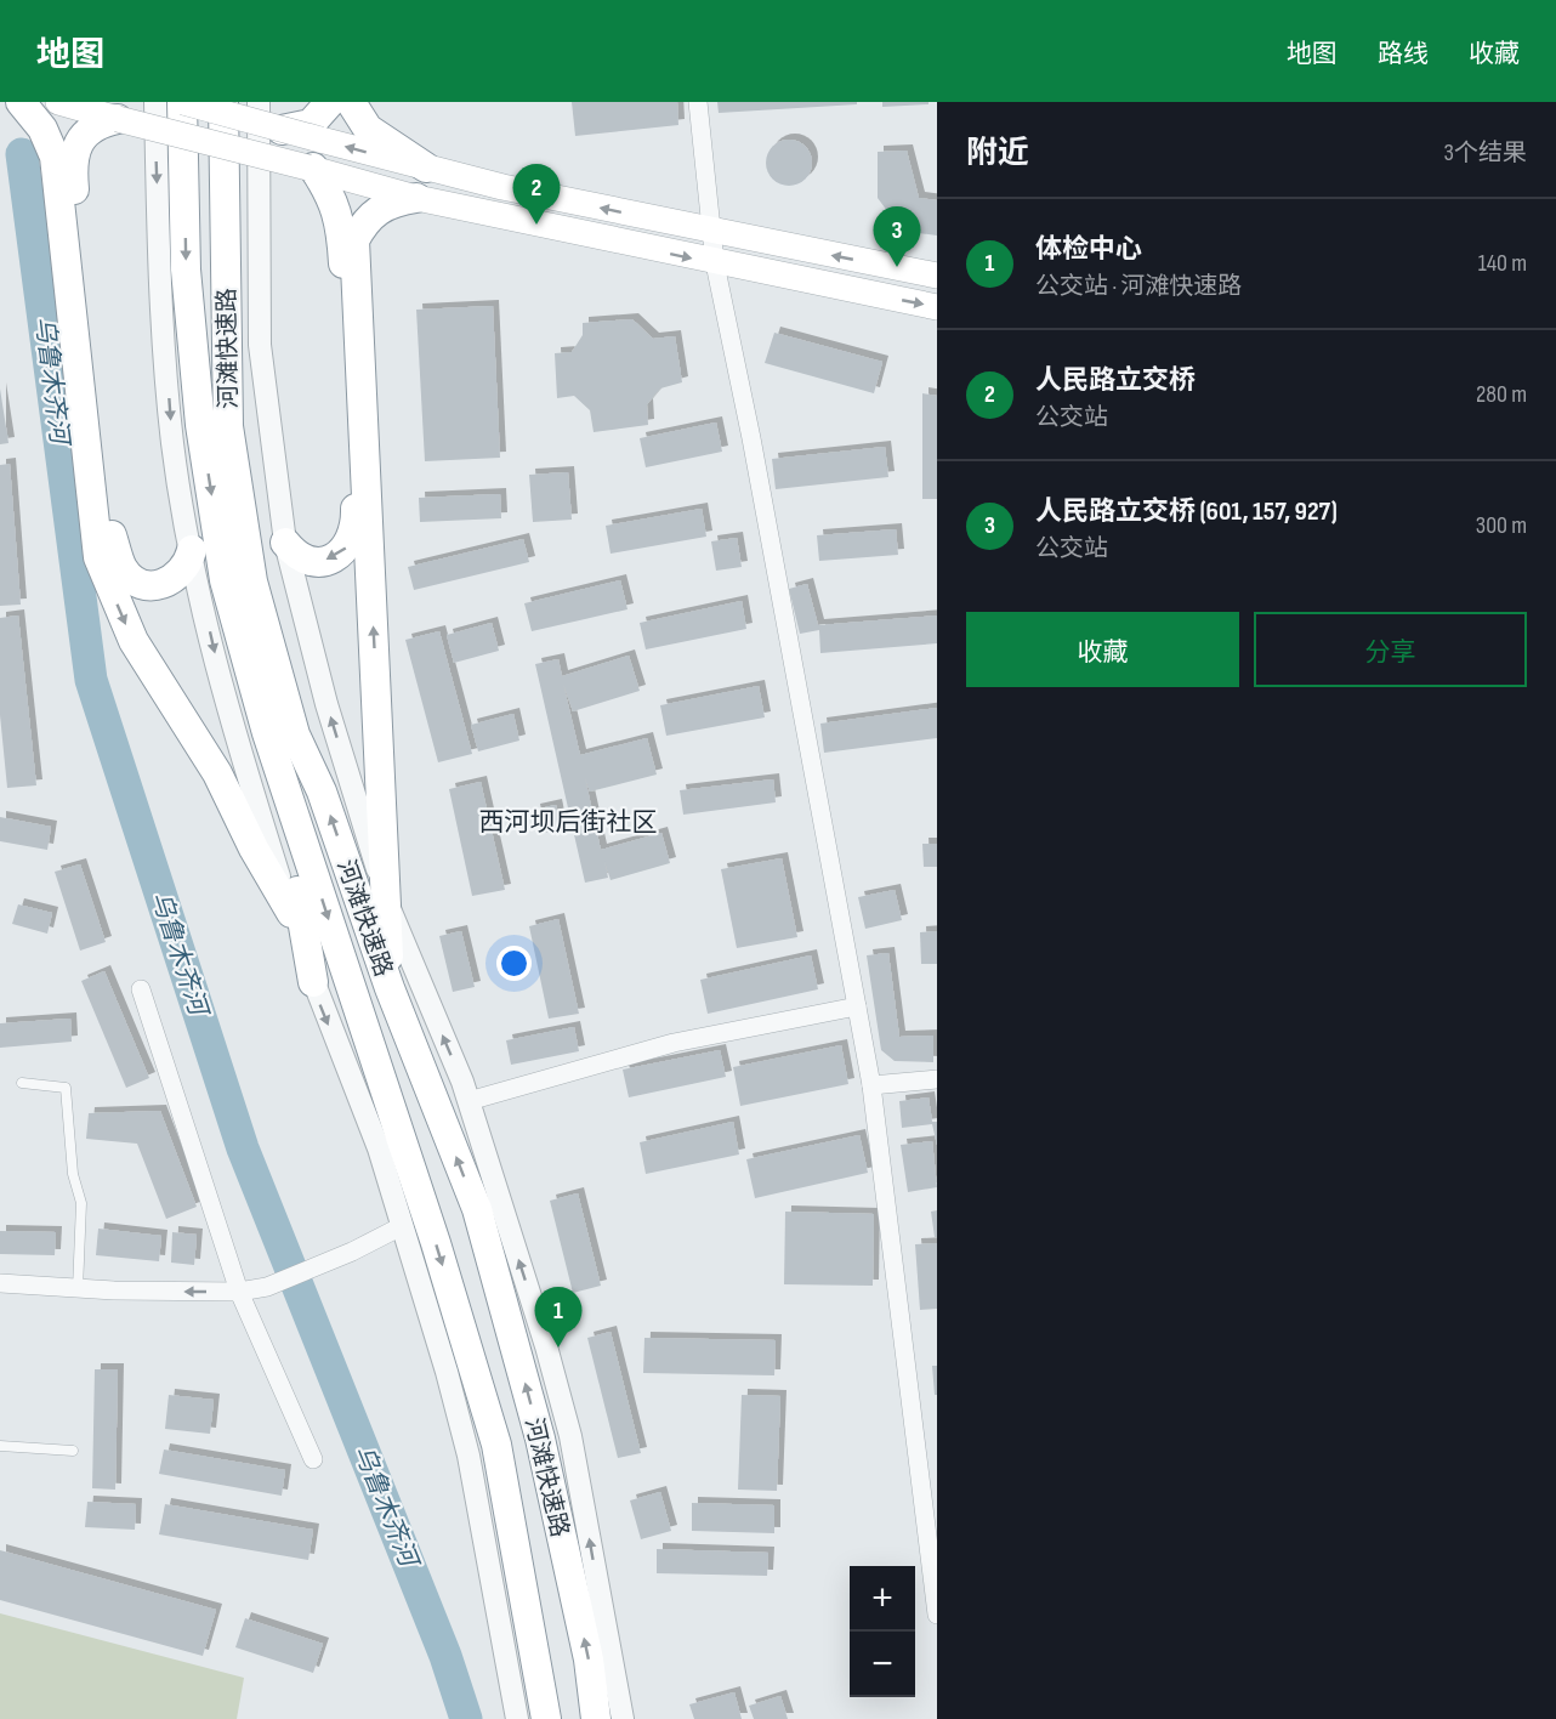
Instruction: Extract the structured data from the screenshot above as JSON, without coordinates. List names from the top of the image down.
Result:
{
  "streets": {
    "highway": ["河滩快速路"]
  },
  "districts": ["西河坝后街社区"],
  "water": ["乌鲁木齐河"],
  "page": {
    "header": "地图",
    "nav": ["地图", "路线", "收藏"],
    "heading": ["附近", "3个结果"],
    "pins": ["2", "3", "1"],
    "list": [
      {
        "mark": "1",
        "name": "体检中心",
        "note": "公交站 · 河滩快速路",
        "value": "140 m"
      },
      {
        "mark": "2",
        "name": "人民路立交桥",
        "note": "公交站",
        "value": "280 m"
      },
      {
        "mark": "3",
        "name": "人民路立交桥 (601, 157, 927)",
        "note": "公交站",
        "value": "300 m"
      }
    ],
    "buttons": ["收藏", "分享"],
    "map_buttons": ["+", "−"]
  }
}
